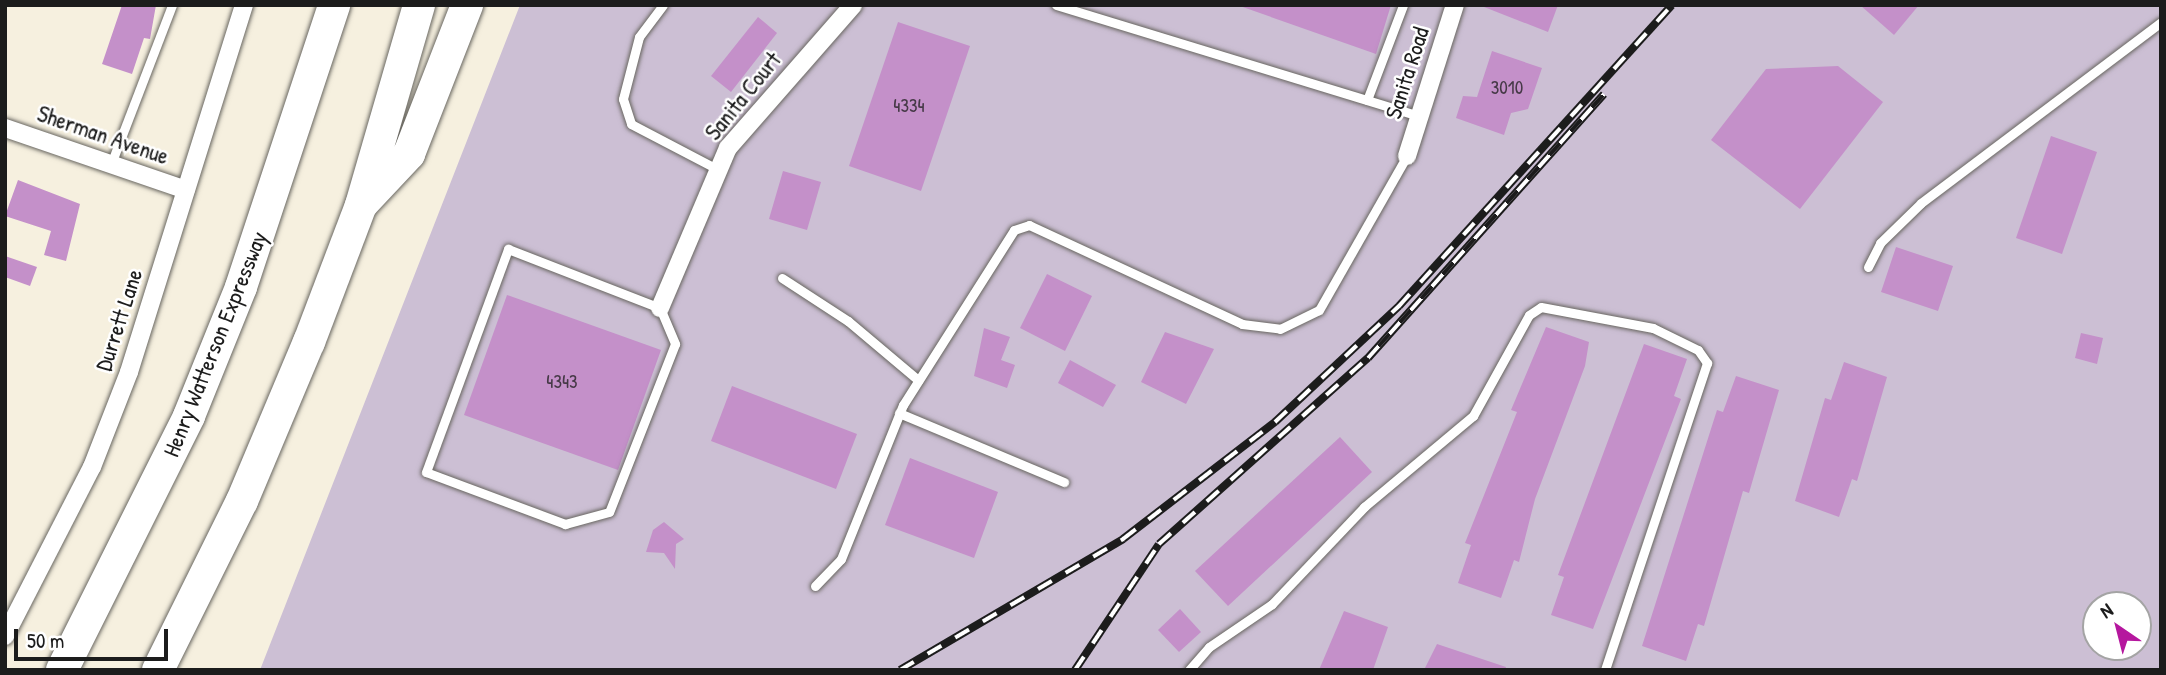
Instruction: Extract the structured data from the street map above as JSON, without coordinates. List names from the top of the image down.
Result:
{
  "streets": {
    "highway": ["Henry Watterson Expressway"],
    "street": [
      "Sanita Road",
      "Sanita Court",
      "Sherman Avenue",
      "Durrett Lane"
    ]
  },
  "crossings": [
    ["Sherman Avenue", "Durrett Lane"]
  ],
  "house_numbers": ["3010", "4334", "4343"],
  "scale_bar": "50 m",
  "north": "top left"
}
